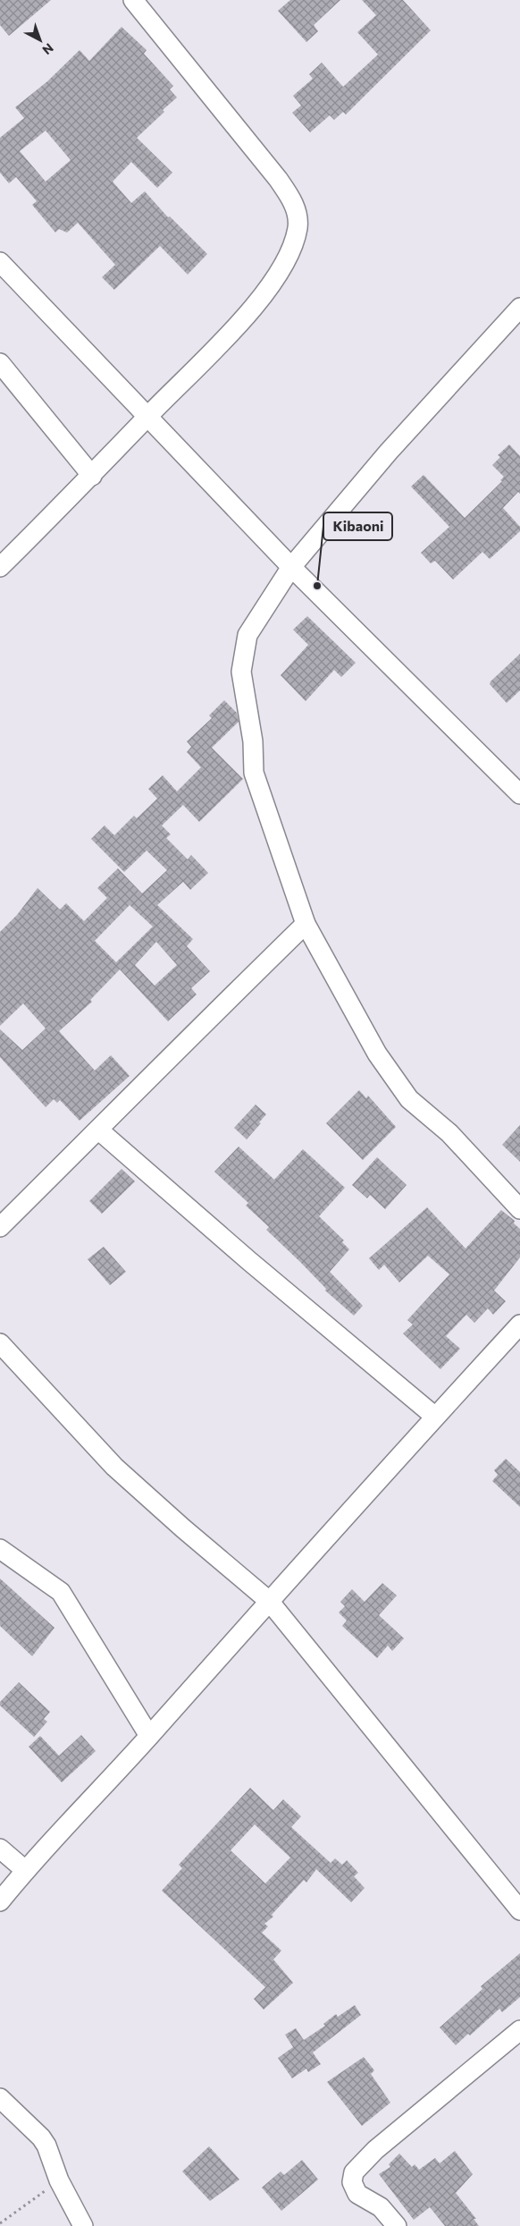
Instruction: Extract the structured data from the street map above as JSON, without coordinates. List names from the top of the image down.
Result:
{
  "places": ["Kibaoni"],
  "north": "bottom right"
}
